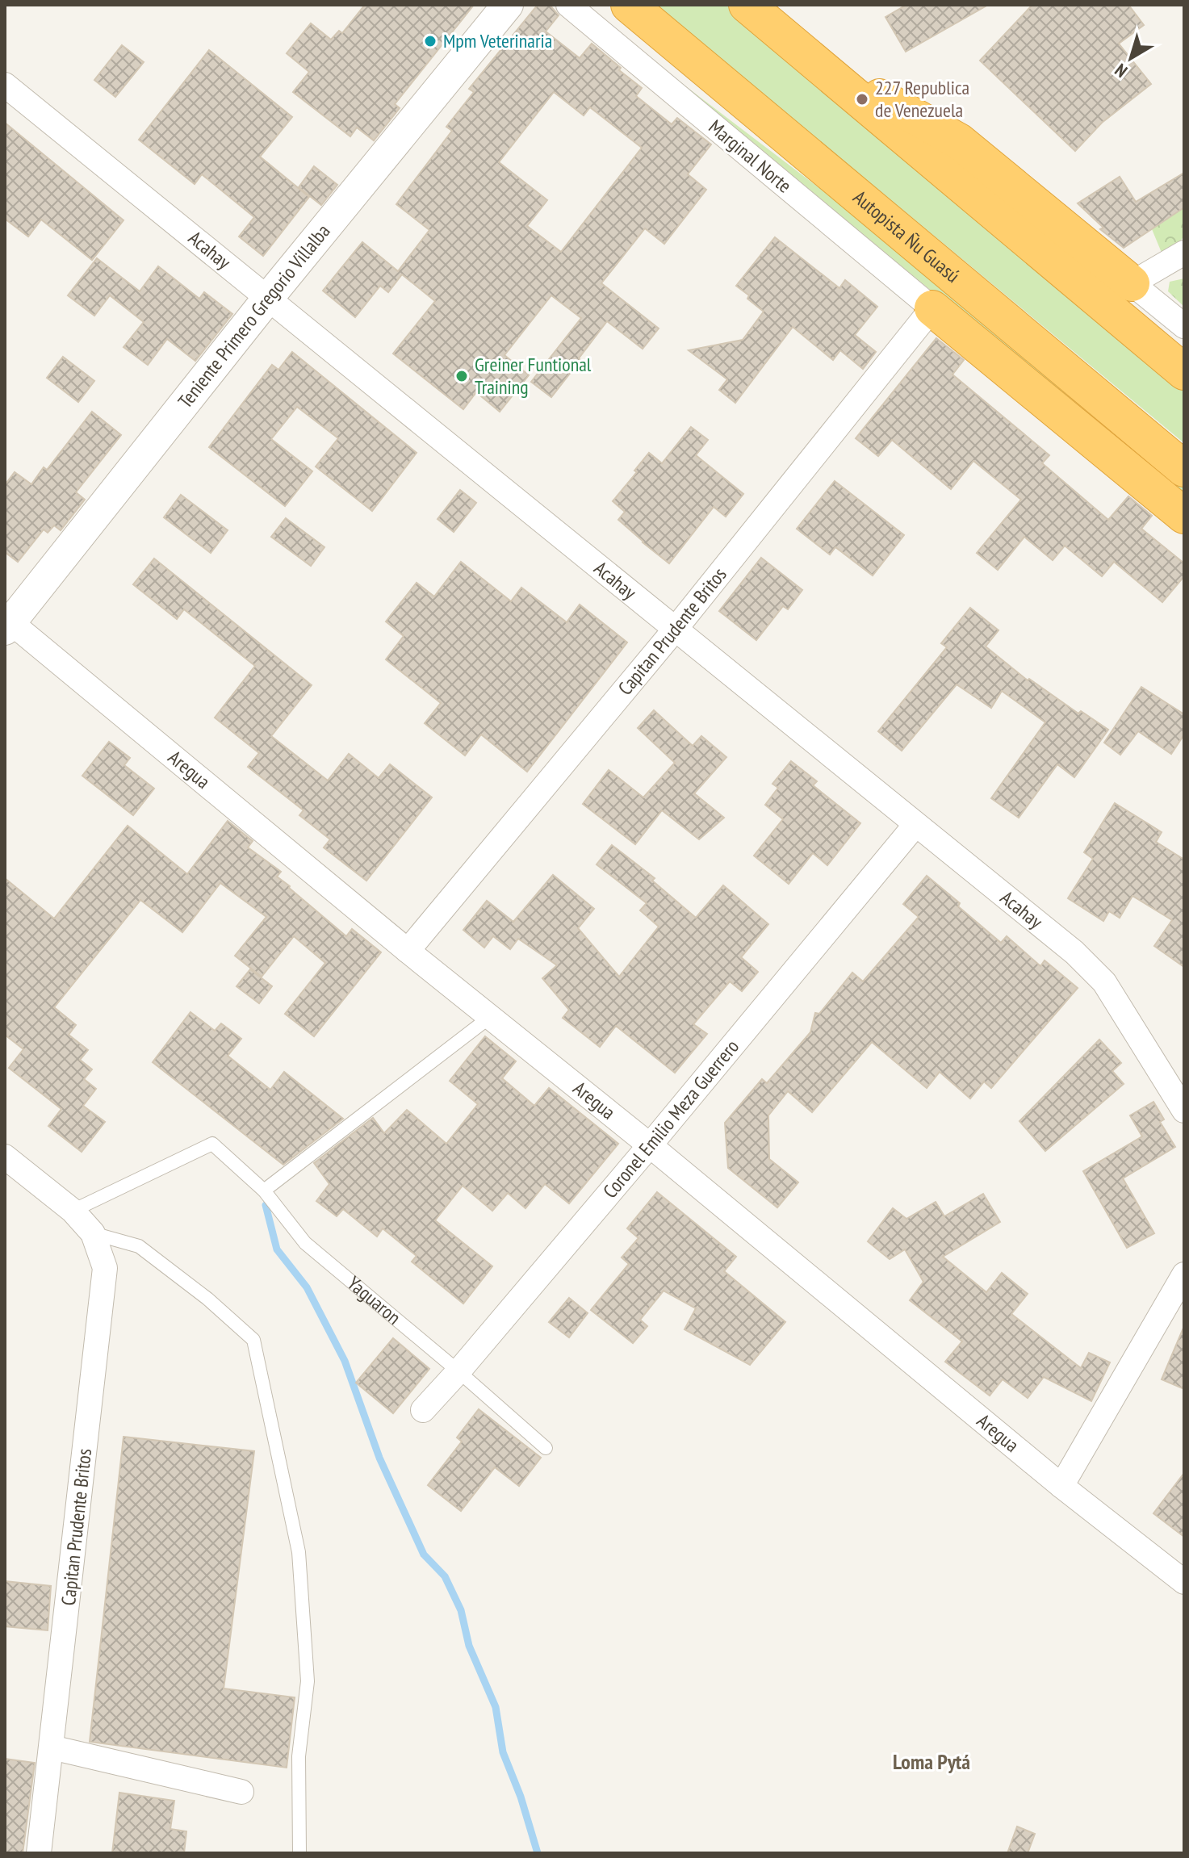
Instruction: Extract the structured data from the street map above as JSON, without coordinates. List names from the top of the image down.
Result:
{
  "streets": {
    "highway": ["Autopista Ñu Guasú"],
    "street": [
      "Marginal Norte",
      "Acahay",
      "Teniente Primero Gregorio Villalba",
      "Capitan Prudente Britos",
      "Aregua",
      "Coronel Emilio Meza Guerrero"
    ],
    "lane": ["Yaguaron"]
  },
  "crossings": [
    ["Marginal Norte", "Capitan Prudente Britos"],
    ["Acahay", "Teniente Primero Gregorio Villalba"],
    ["Acahay", "Capitan Prudente Britos"],
    ["Acahay", "Coronel Emilio Meza Guerrero"],
    ["Teniente Primero Gregorio Villalba", "Aregua"],
    ["Capitan Prudente Britos", "Aregua"],
    ["Capitan Prudente Britos", "Yaguaron"],
    ["Aregua", "Coronel Emilio Meza Guerrero"],
    ["Coronel Emilio Meza Guerrero", "Yaguaron"]
  ],
  "districts": ["Loma Pytá"],
  "places": ["Mpm Veterinaria", "227 Republica de Venezuela", "Greiner Funtional Training"],
  "north": "bottom left"
}
